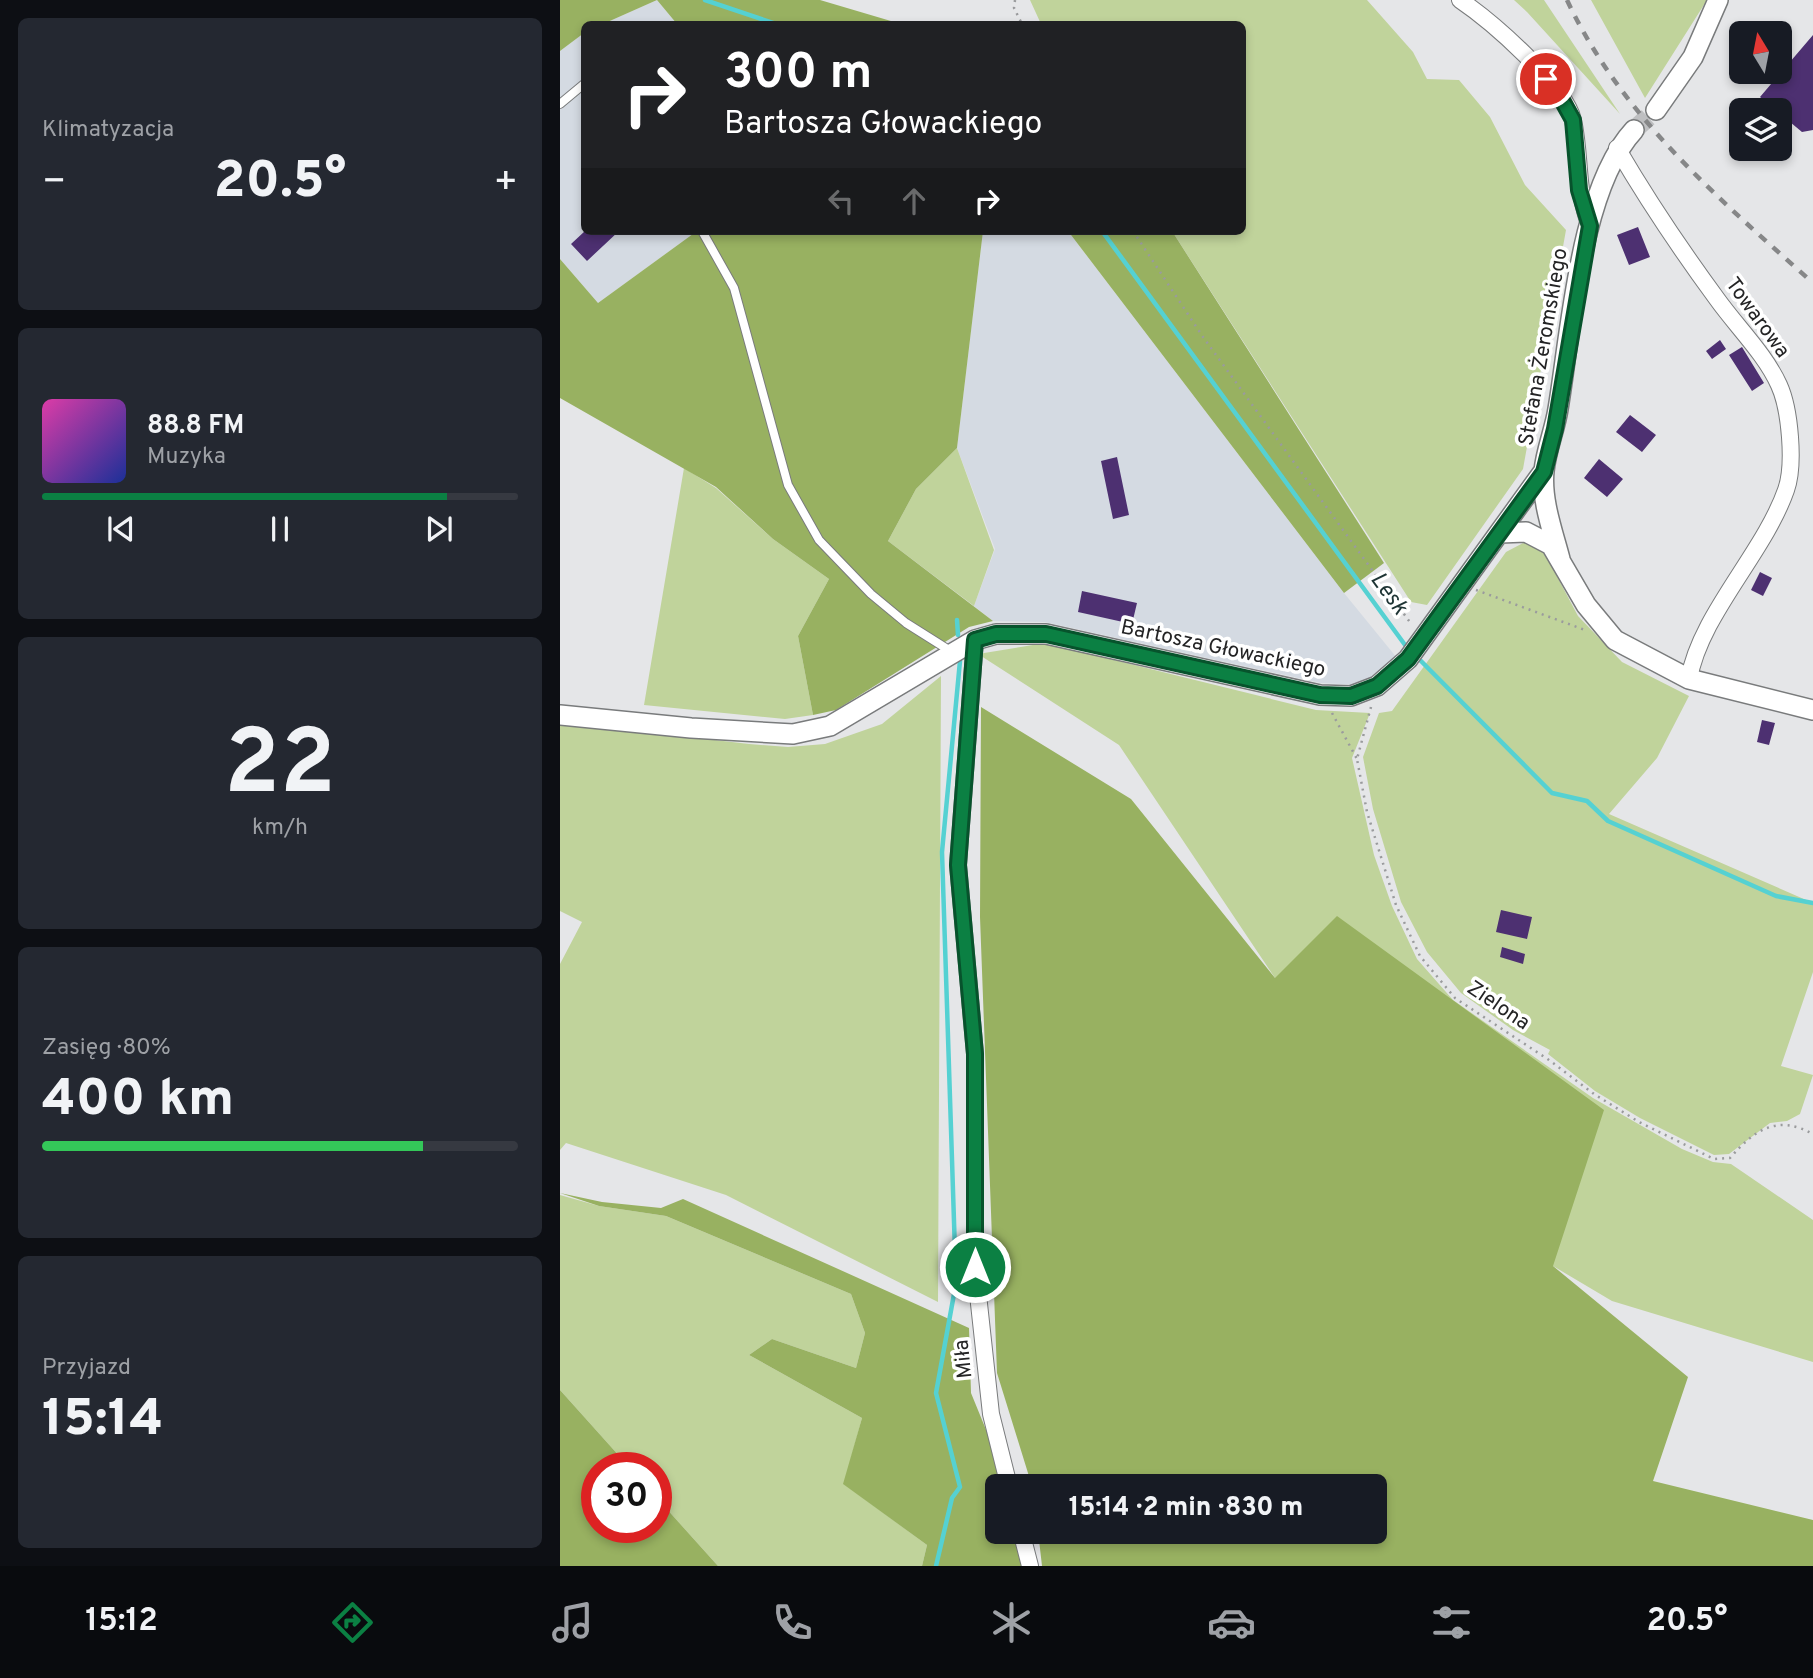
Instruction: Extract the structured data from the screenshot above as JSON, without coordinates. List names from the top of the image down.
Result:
{
  "streets": {
    "street": [
      "Towarowa",
      "Stefana Żeromskiego",
      "Bartosza Głowackiego",
      "Miła"
    ],
    "path": ["Zielona"]
  },
  "crossings": [
    ["Towarowa", "Stefana Żeromskiego"],
    ["Stefana Żeromskiego", "Bartosza Głowackiego"],
    ["Bartosza Głowackiego", "Zielona"],
    ["Bartosza Głowackiego", "Miła"]
  ],
  "water": ["Lesk"],
  "north": "top",
  "page": {
    "tile": [
      "Klimatyzacja",
      ["22", "km/h"],
      ["Zasięg · 80%", "400 km"],
      ["Przyjazd", "15:14"]
    ],
    "turn": ["300 m", "Bartosza Głowackiego"],
    "heat": ["−", "20.5°", "+"],
    "song": ["88.8 FM", "Muzyka"],
    "limit": "30",
    "trip": "15:14 · 2 min · 830 m",
    "tabs": ["15:12", "20.5°"]
  }
}
